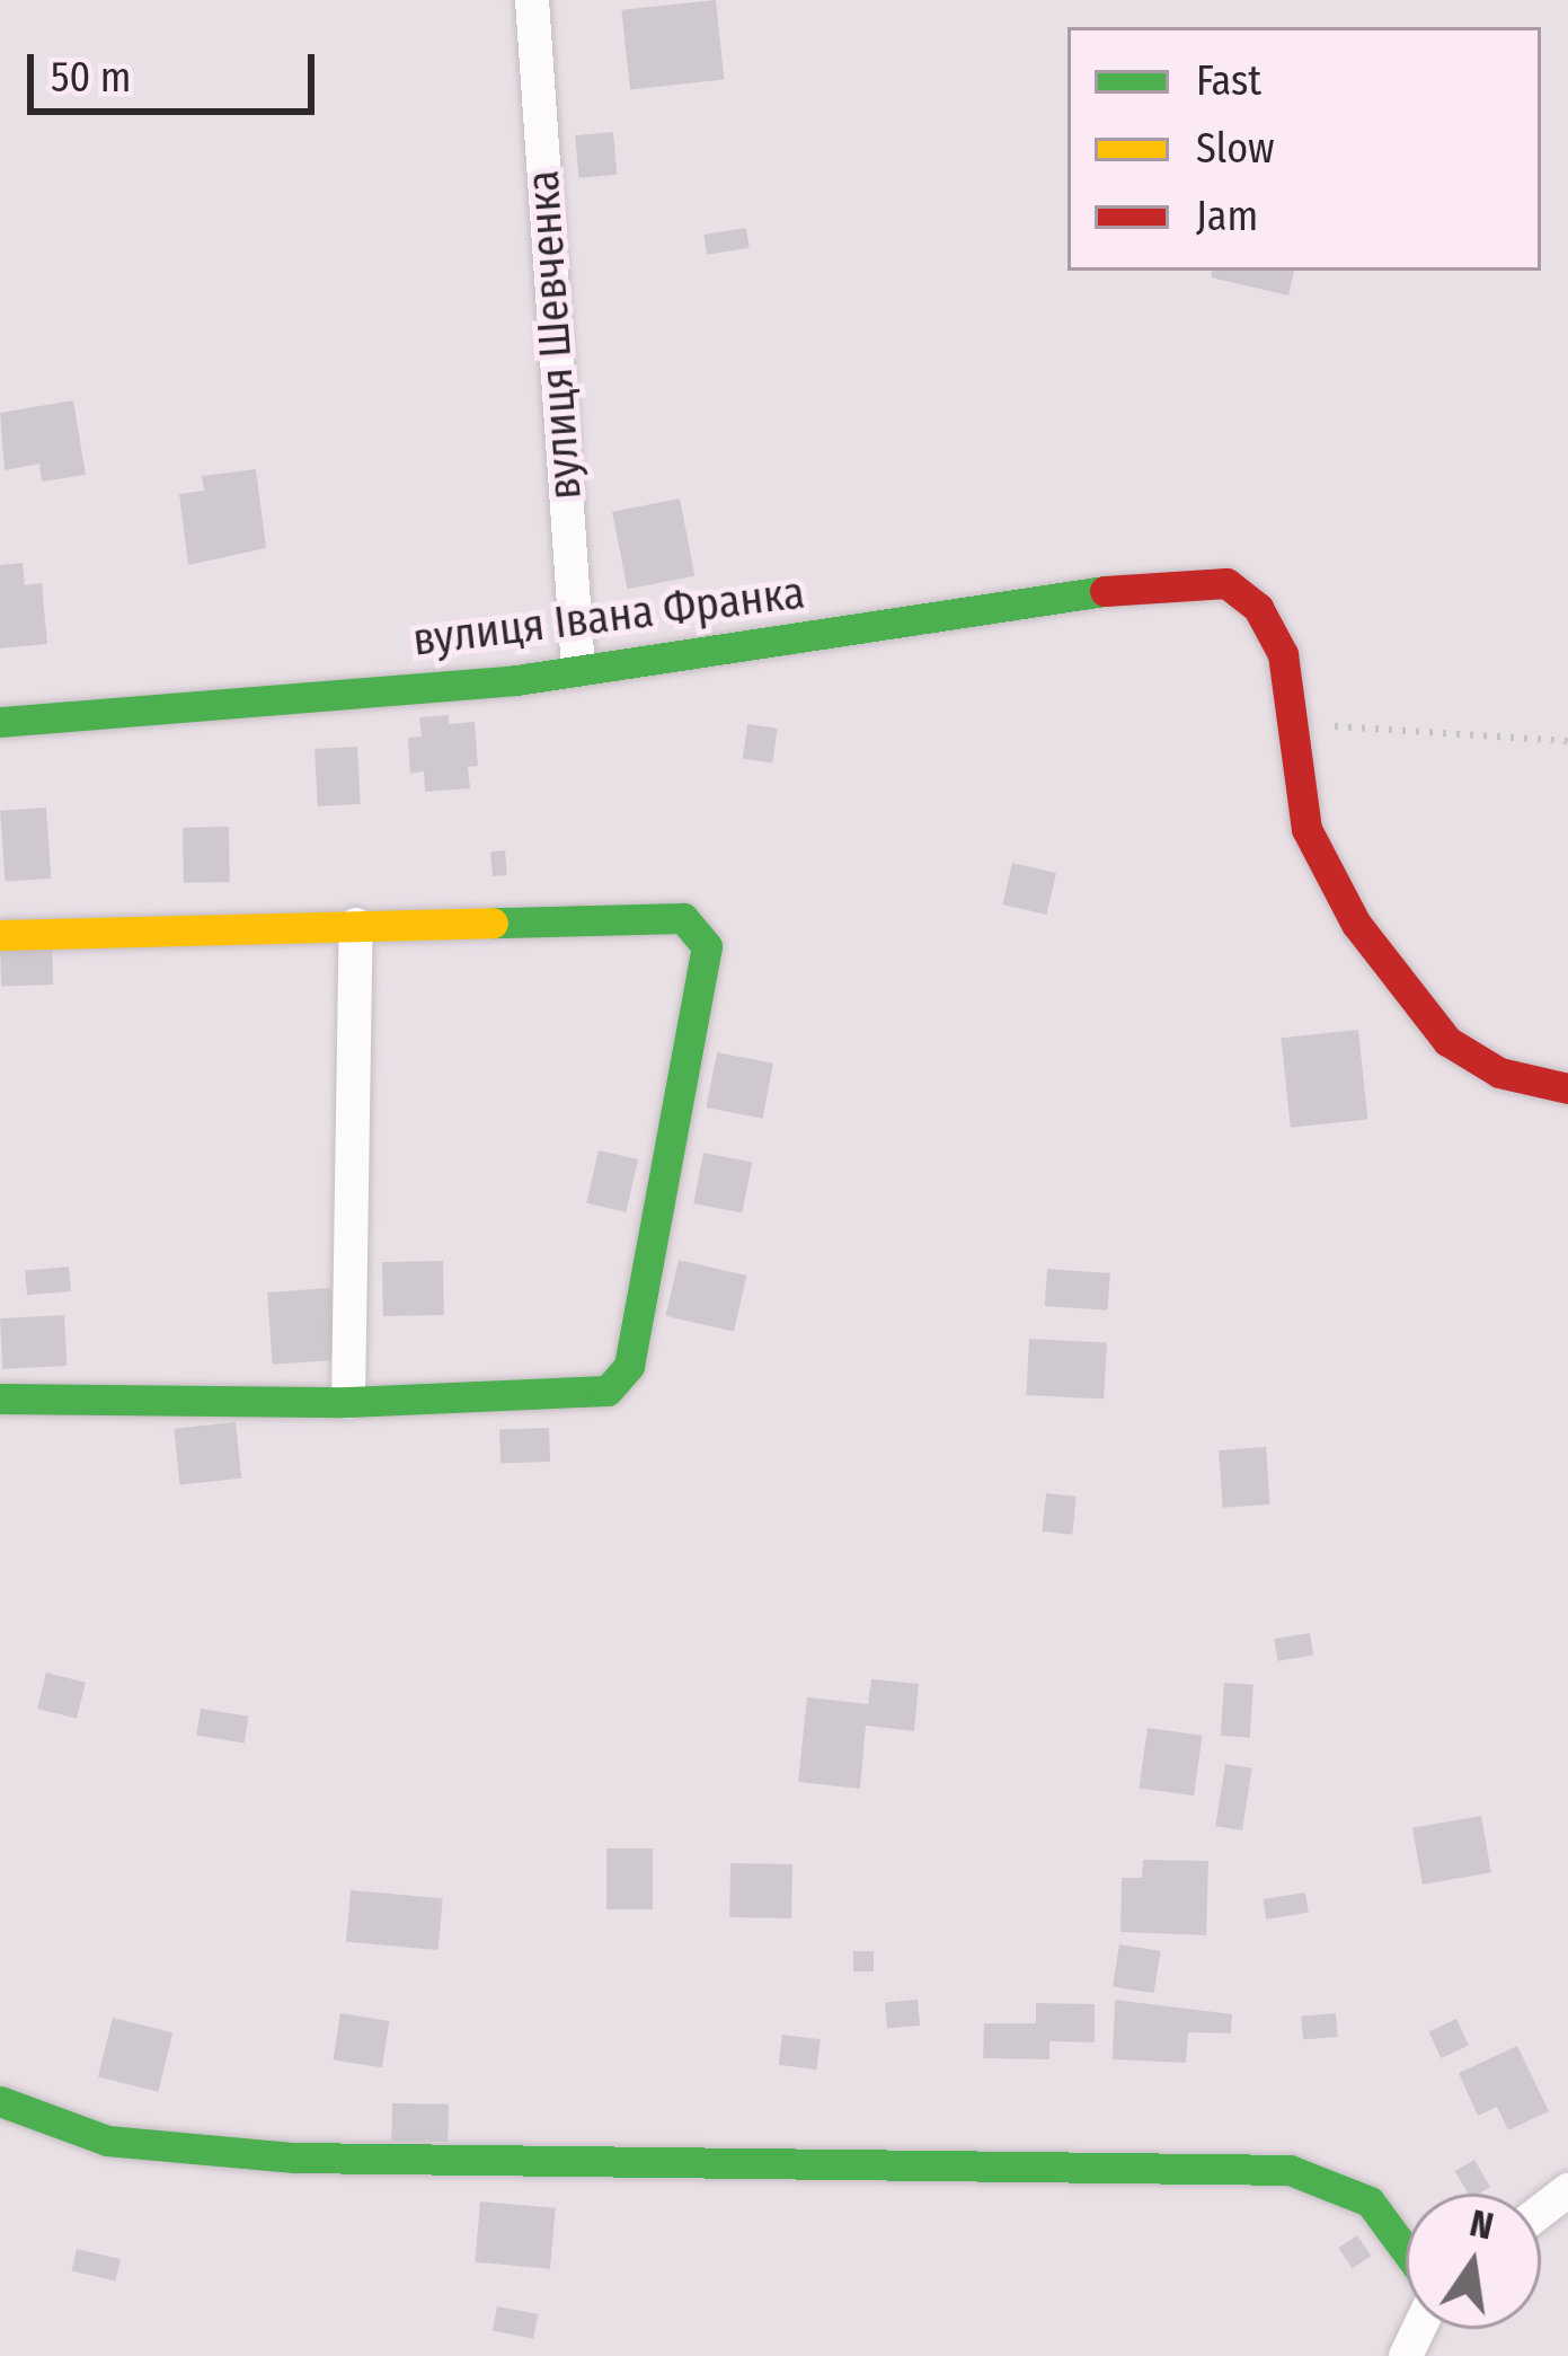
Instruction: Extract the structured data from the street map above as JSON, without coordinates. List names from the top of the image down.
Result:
{
  "streets": {
    "street": ["вулиця Шевченка", "вулиця Івана Франка"]
  },
  "crossings": [
    ["вулиця Шевченка", "вулиця Івана Франка"]
  ],
  "legend": ["Fast", "Slow", "Jam"],
  "scale_bar": "50 m",
  "north": "top"
}
